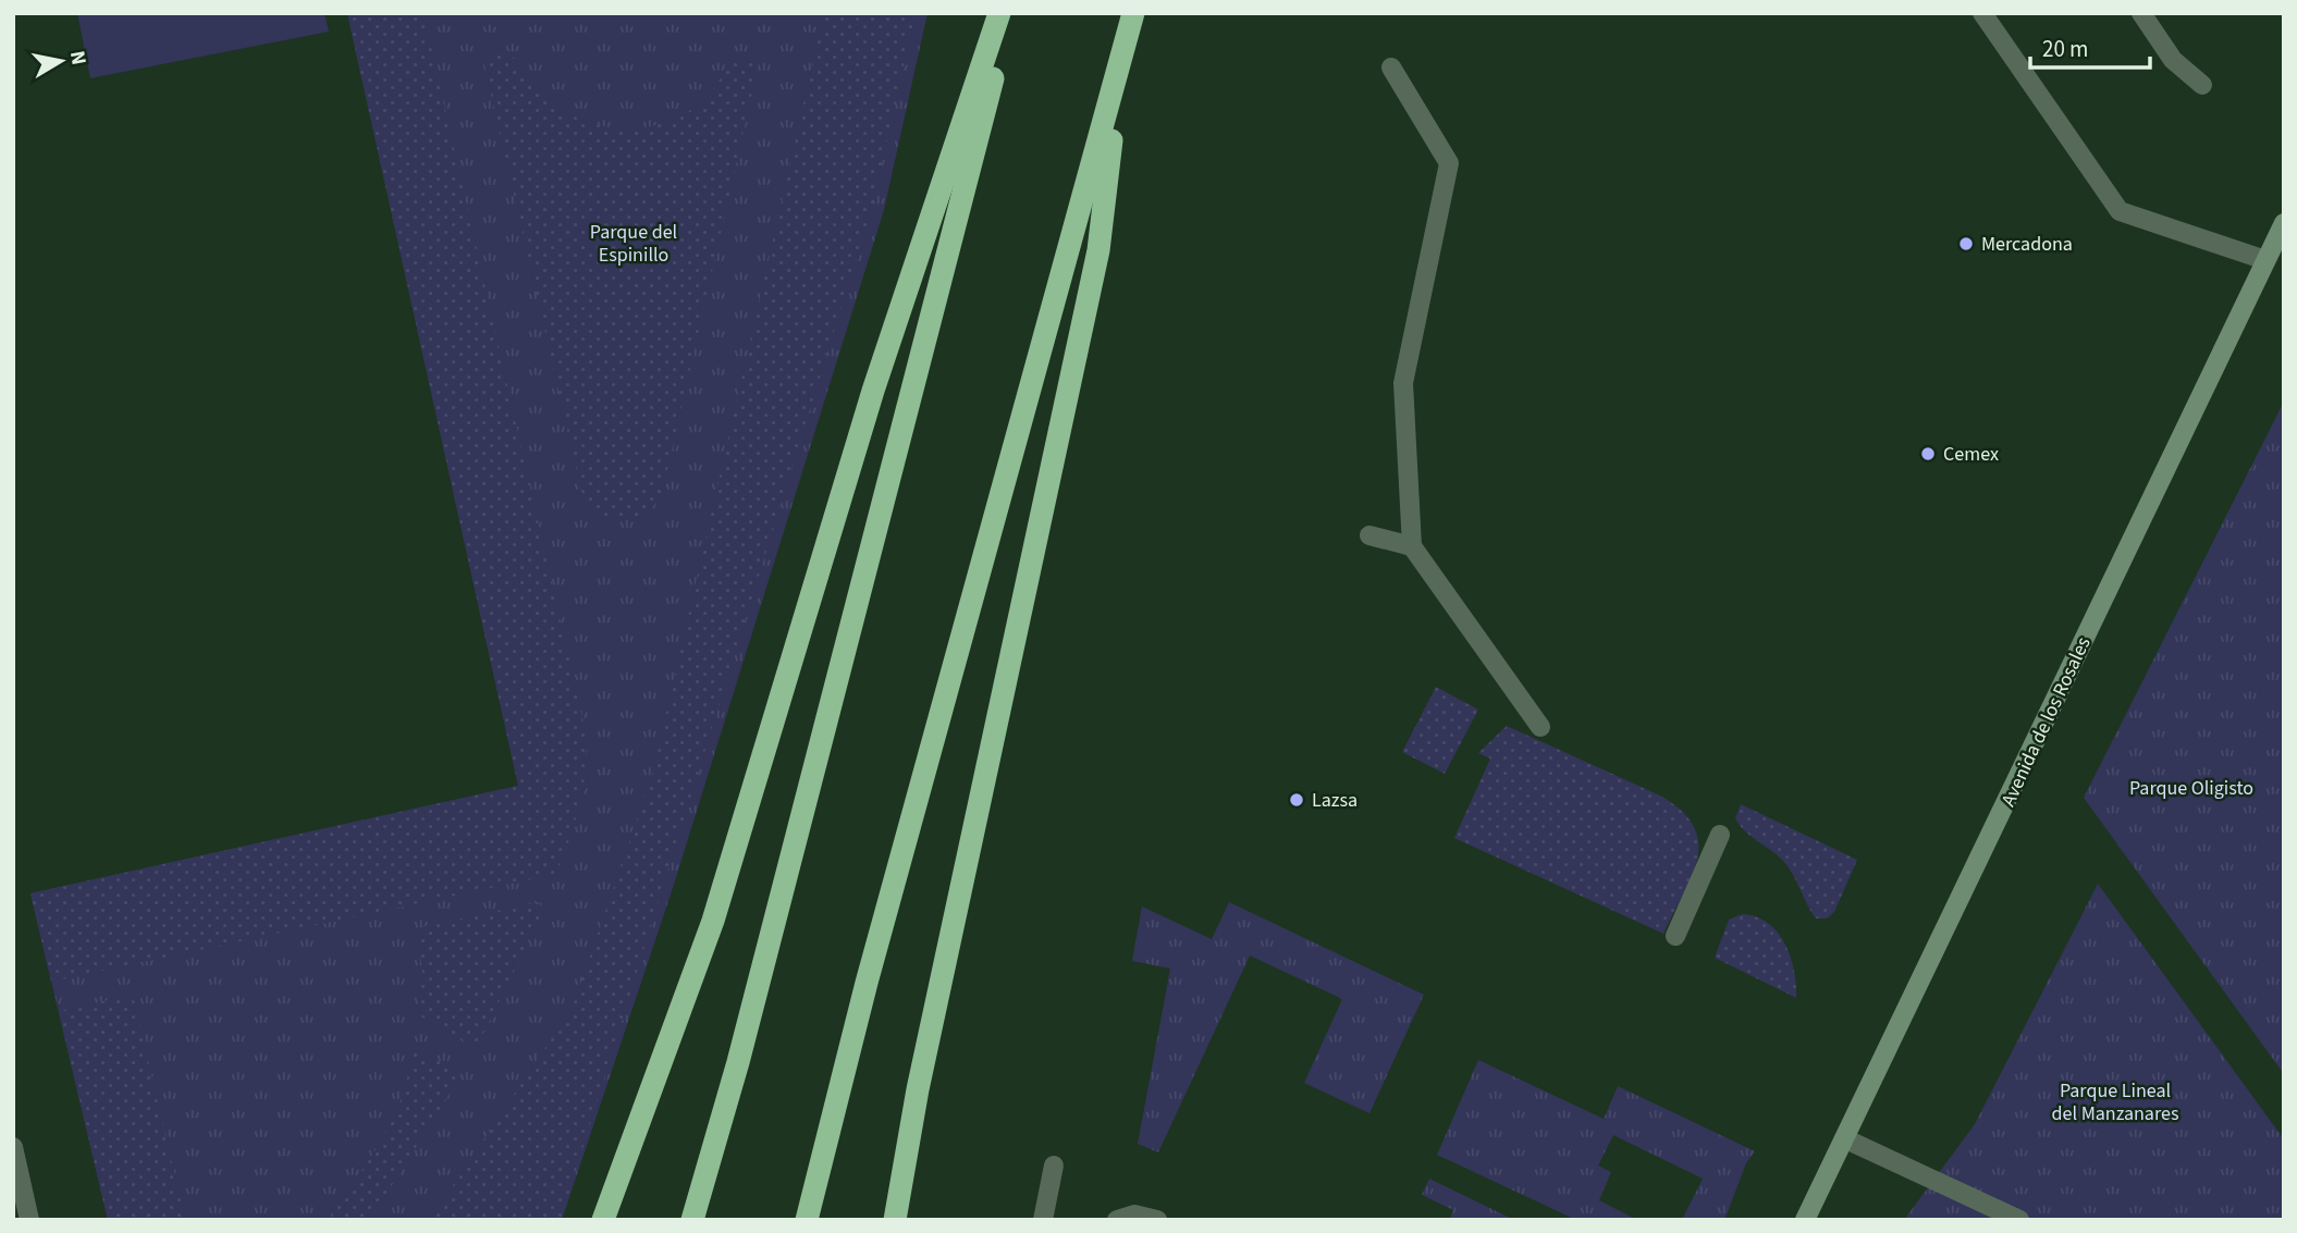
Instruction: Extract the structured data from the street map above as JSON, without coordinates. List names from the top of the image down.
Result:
{
  "streets": {
    "main road": ["Avenida de los Rosales"]
  },
  "parks": ["Parque del Espinillo", "Parque Oligisto", "Parque Lineal del Manzanares"],
  "places": ["Mercadona", "Cemex", "Lazsa"],
  "scale_bar": "20 m",
  "north": "right"
}
